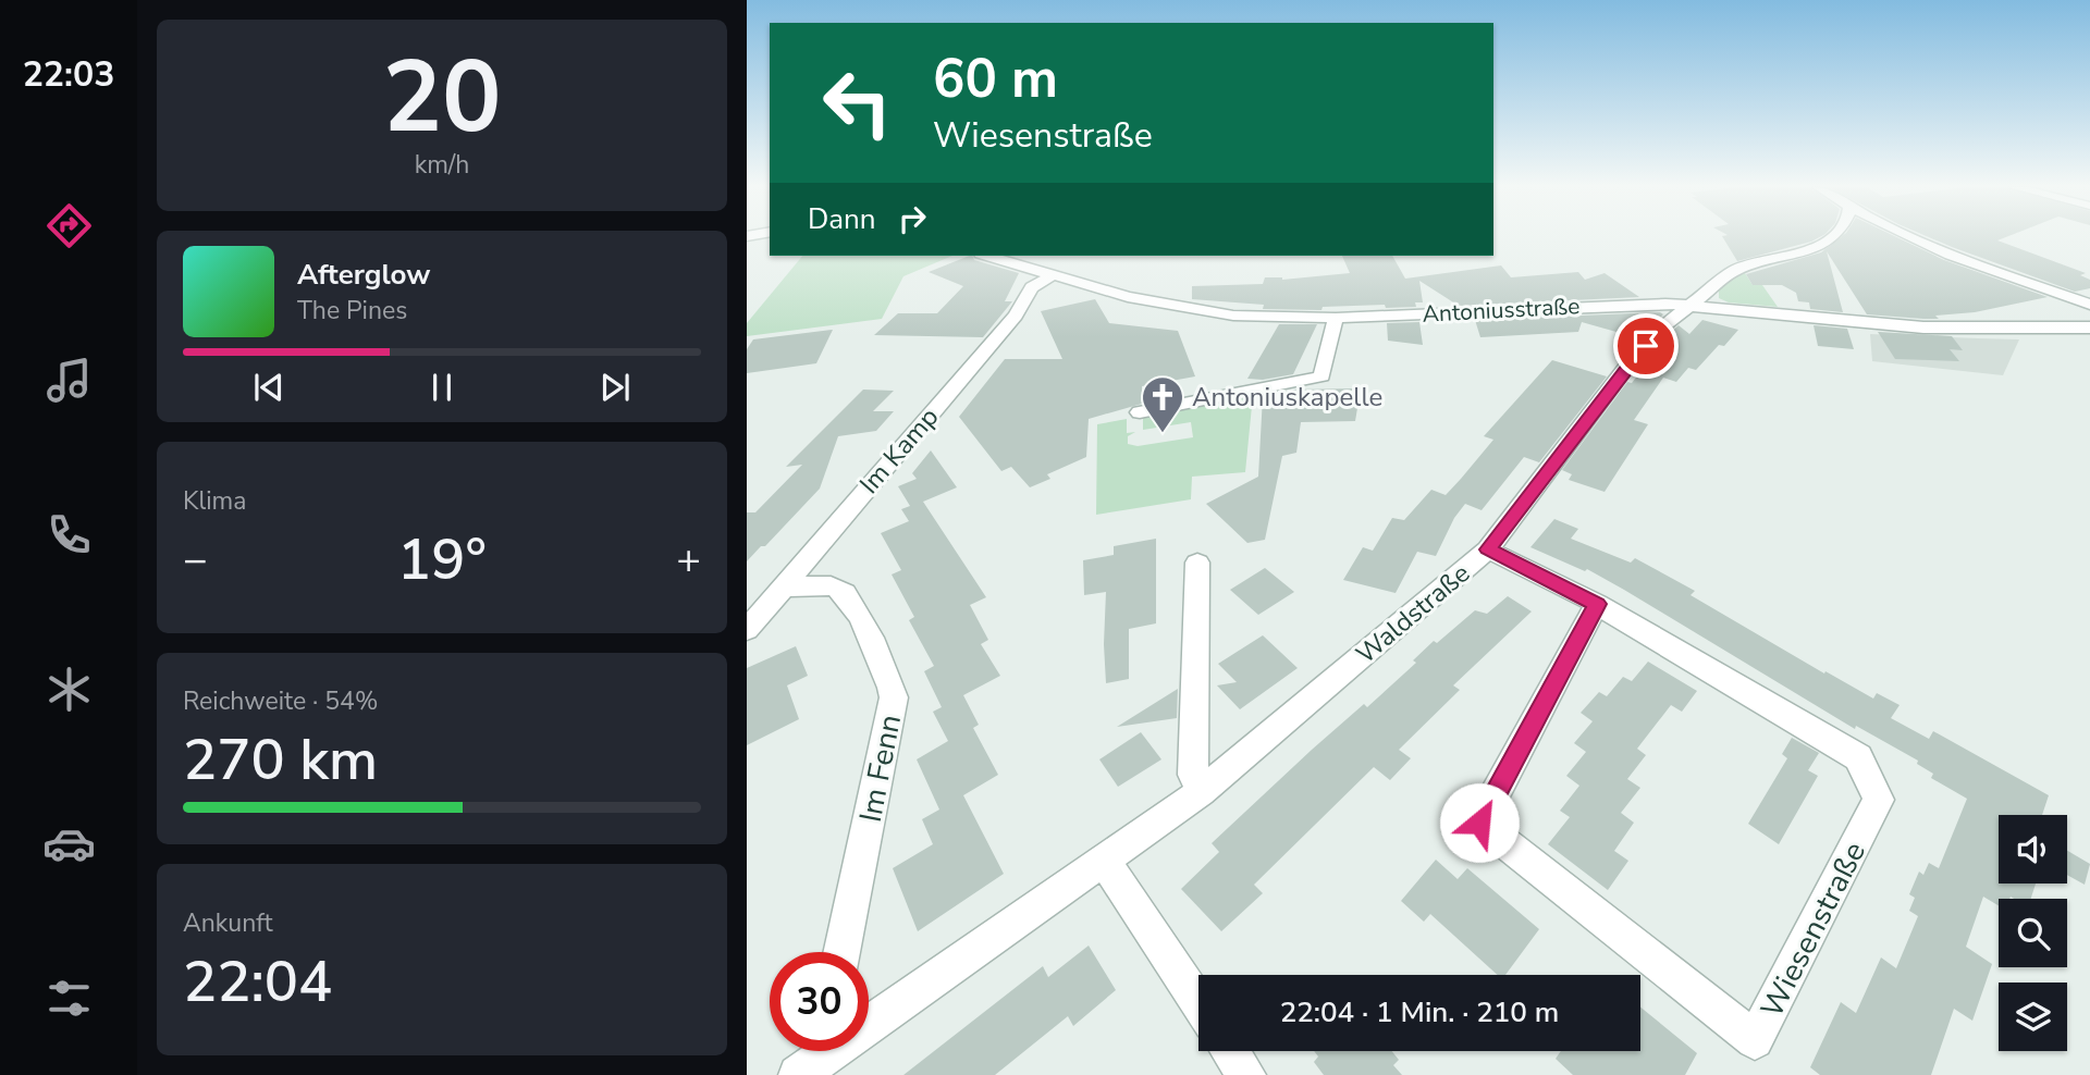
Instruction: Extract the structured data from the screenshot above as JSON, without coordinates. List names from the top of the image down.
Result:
{
  "streets": {
    "street": [
      "Antoniusstraße",
      "Im Kamp",
      "Waldstraße",
      "Im Fenn",
      "Wiesenstraße"
    ]
  },
  "crossings": [
    ["Antoniusstraße", "Im Kamp"],
    ["Antoniusstraße", "Waldstraße"],
    ["Im Kamp", "Im Fenn"],
    ["Waldstraße", "Wiesenstraße"]
  ],
  "places": {
    "church": ["Antoniuskapelle"]
  },
  "page": {
    "tabs": "22:03",
    "tile": [
      ["20", "km/h"],
      "Klima",
      ["Reichweite · 54%", "270 km"],
      ["Ankunft", "22:04"]
    ],
    "turn": ["60 m", "Wiesenstraße"],
    "then": "Dann",
    "song": ["Afterglow", "The Pines"],
    "heat": ["−", "19°", "+"],
    "limit": "30",
    "trip": "22:04 · 1 Min. · 210 m"
  }
}
